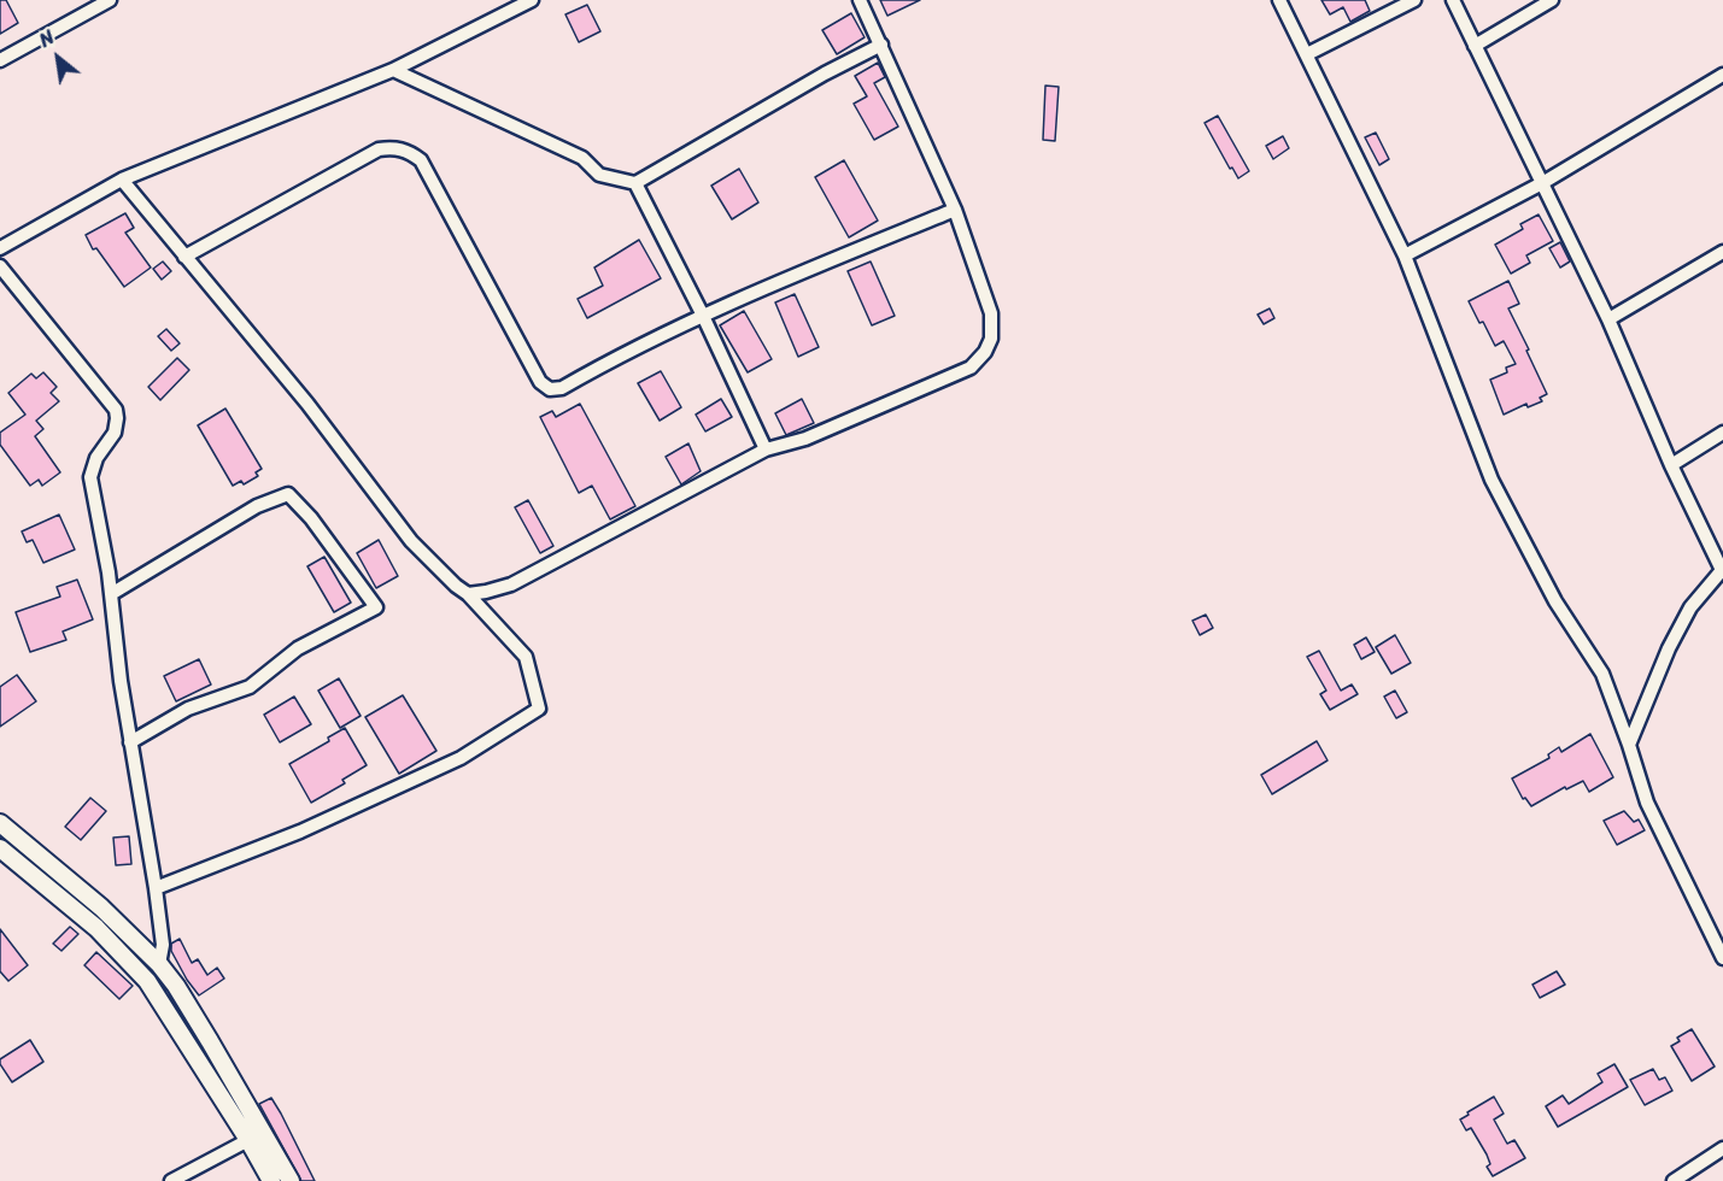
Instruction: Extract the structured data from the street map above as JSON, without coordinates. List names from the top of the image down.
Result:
{
  "north": "top left"
}
